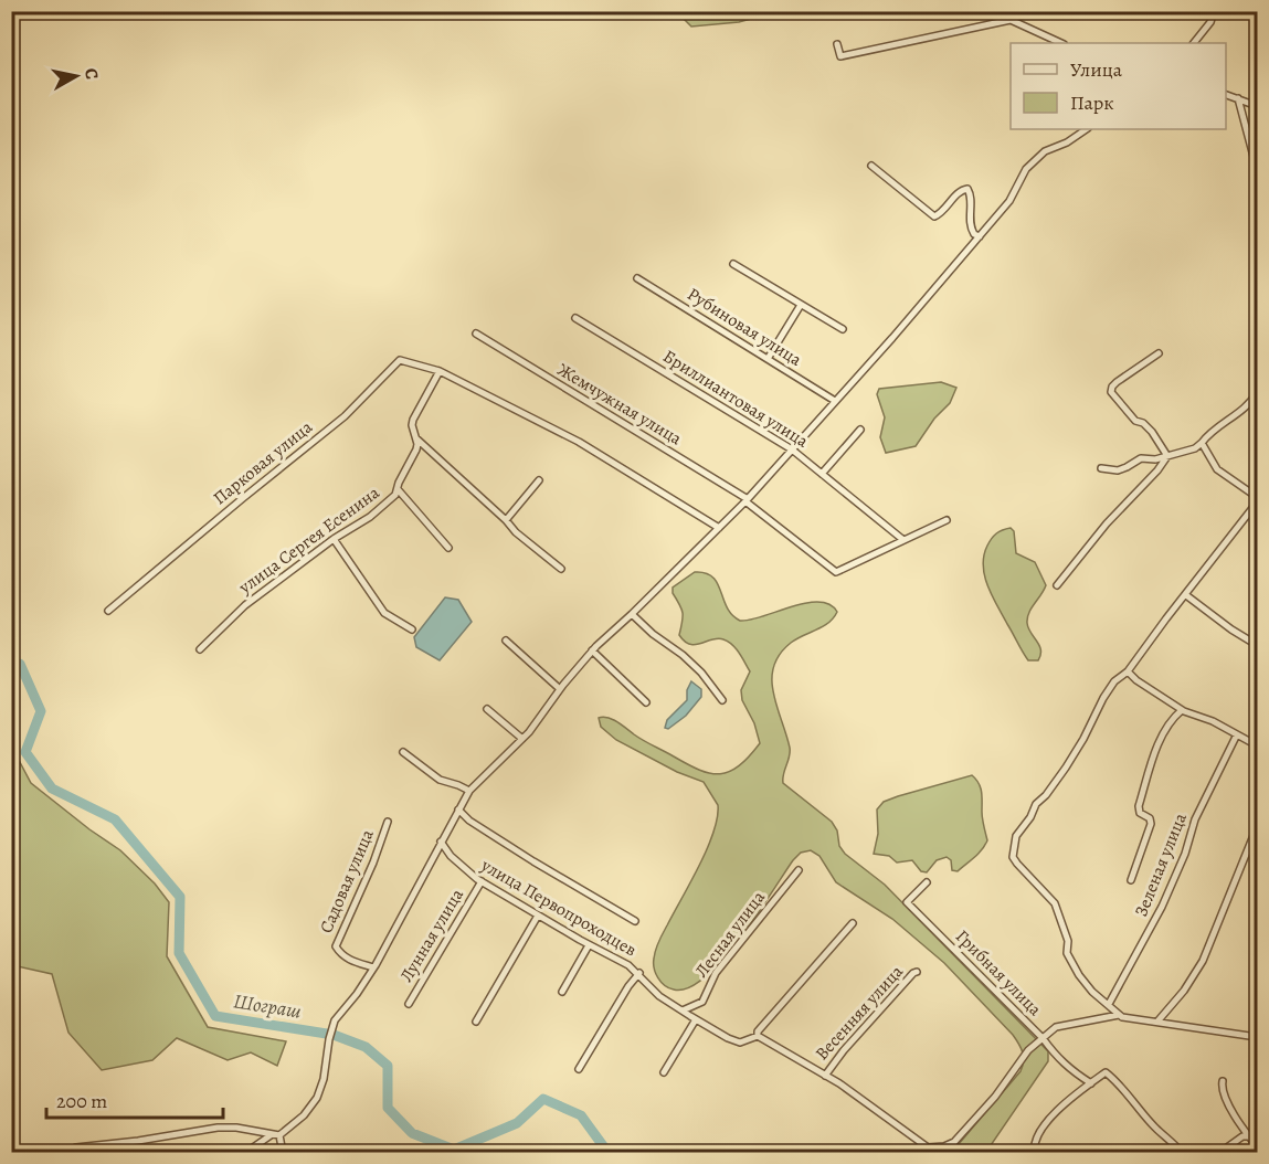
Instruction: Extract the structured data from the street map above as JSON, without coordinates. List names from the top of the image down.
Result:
{
  "streets": {
    "street": [
      "Рубиновая улица",
      "Бриллиантовая улица",
      "Жемчужная улица",
      "Парковая улица",
      "улица Сергея Есенина",
      "Зеленая улица",
      "Садовая улица",
      "улица Первопроходцев",
      "Лесная улица",
      "Лунная улица",
      "Грибная улица",
      "Весенняя улица"
    ]
  },
  "crossings": [
    ["Бриллиантовая улица", "Жемчужная улица"],
    ["Парковая улица", "улица Сергея Есенина"],
    ["улица Первопроходцев", "Лесная улица"],
    ["улица Первопроходцев", "Лунная улица"]
  ],
  "water": ["Шограш"],
  "legend": ["Улица", "Парк"],
  "scale_bar": "200 m",
  "north": "right"
}
